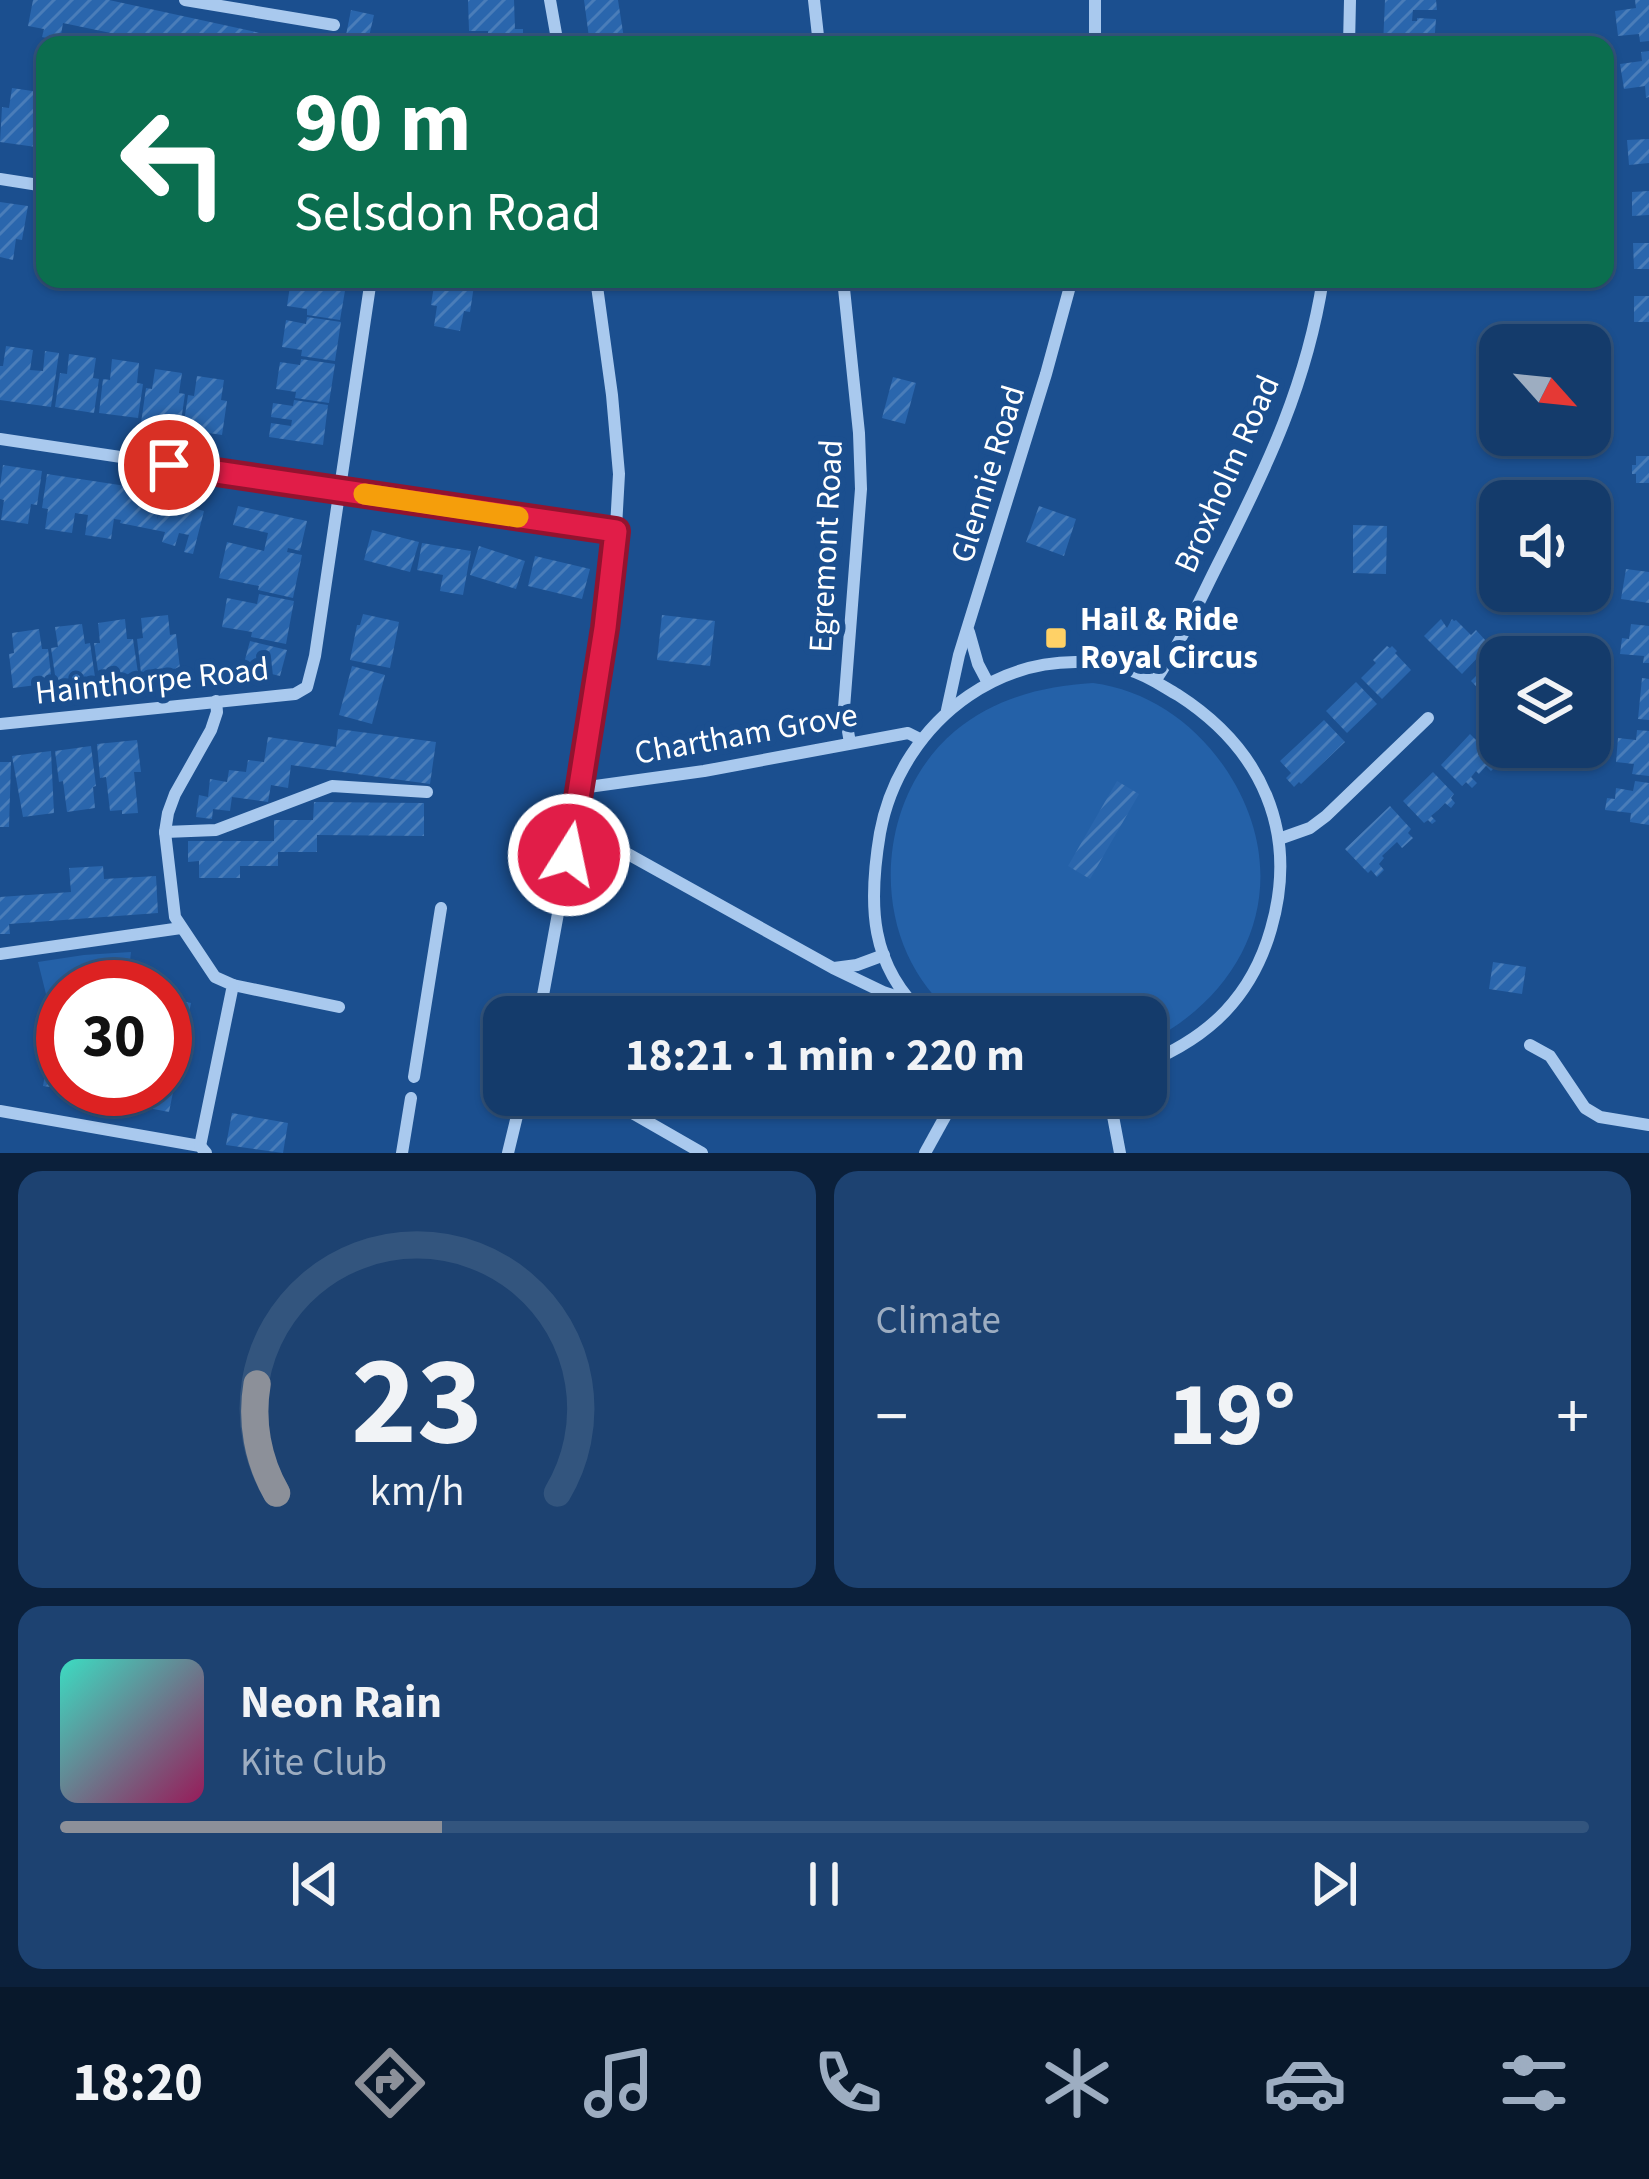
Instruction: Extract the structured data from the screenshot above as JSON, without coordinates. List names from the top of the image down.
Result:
{
  "streets": {
    "street": [
      "Glennie Road",
      "Broxholm Road",
      "Egremont Road",
      "Hainthorpe Road",
      "Chartham Grove"
    ]
  },
  "crossings": [
    ["Egremont Road", "Chartham Grove"]
  ],
  "places": {
    "transit": ["Hail & Ride Royal Circus"]
  },
  "north": "bottom right",
  "page": {
    "turn": ["90 m", "Selsdon Road"],
    "limit": "30",
    "trip": "18:21 · 1 min · 220 m",
    "tile": "Climate",
    "heat": ["−", "19°", "+"],
    "song": ["Neon Rain", "Kite Club"],
    "tabs": "18:20",
    "gauge": ["23", "km/h"]
  }
}
